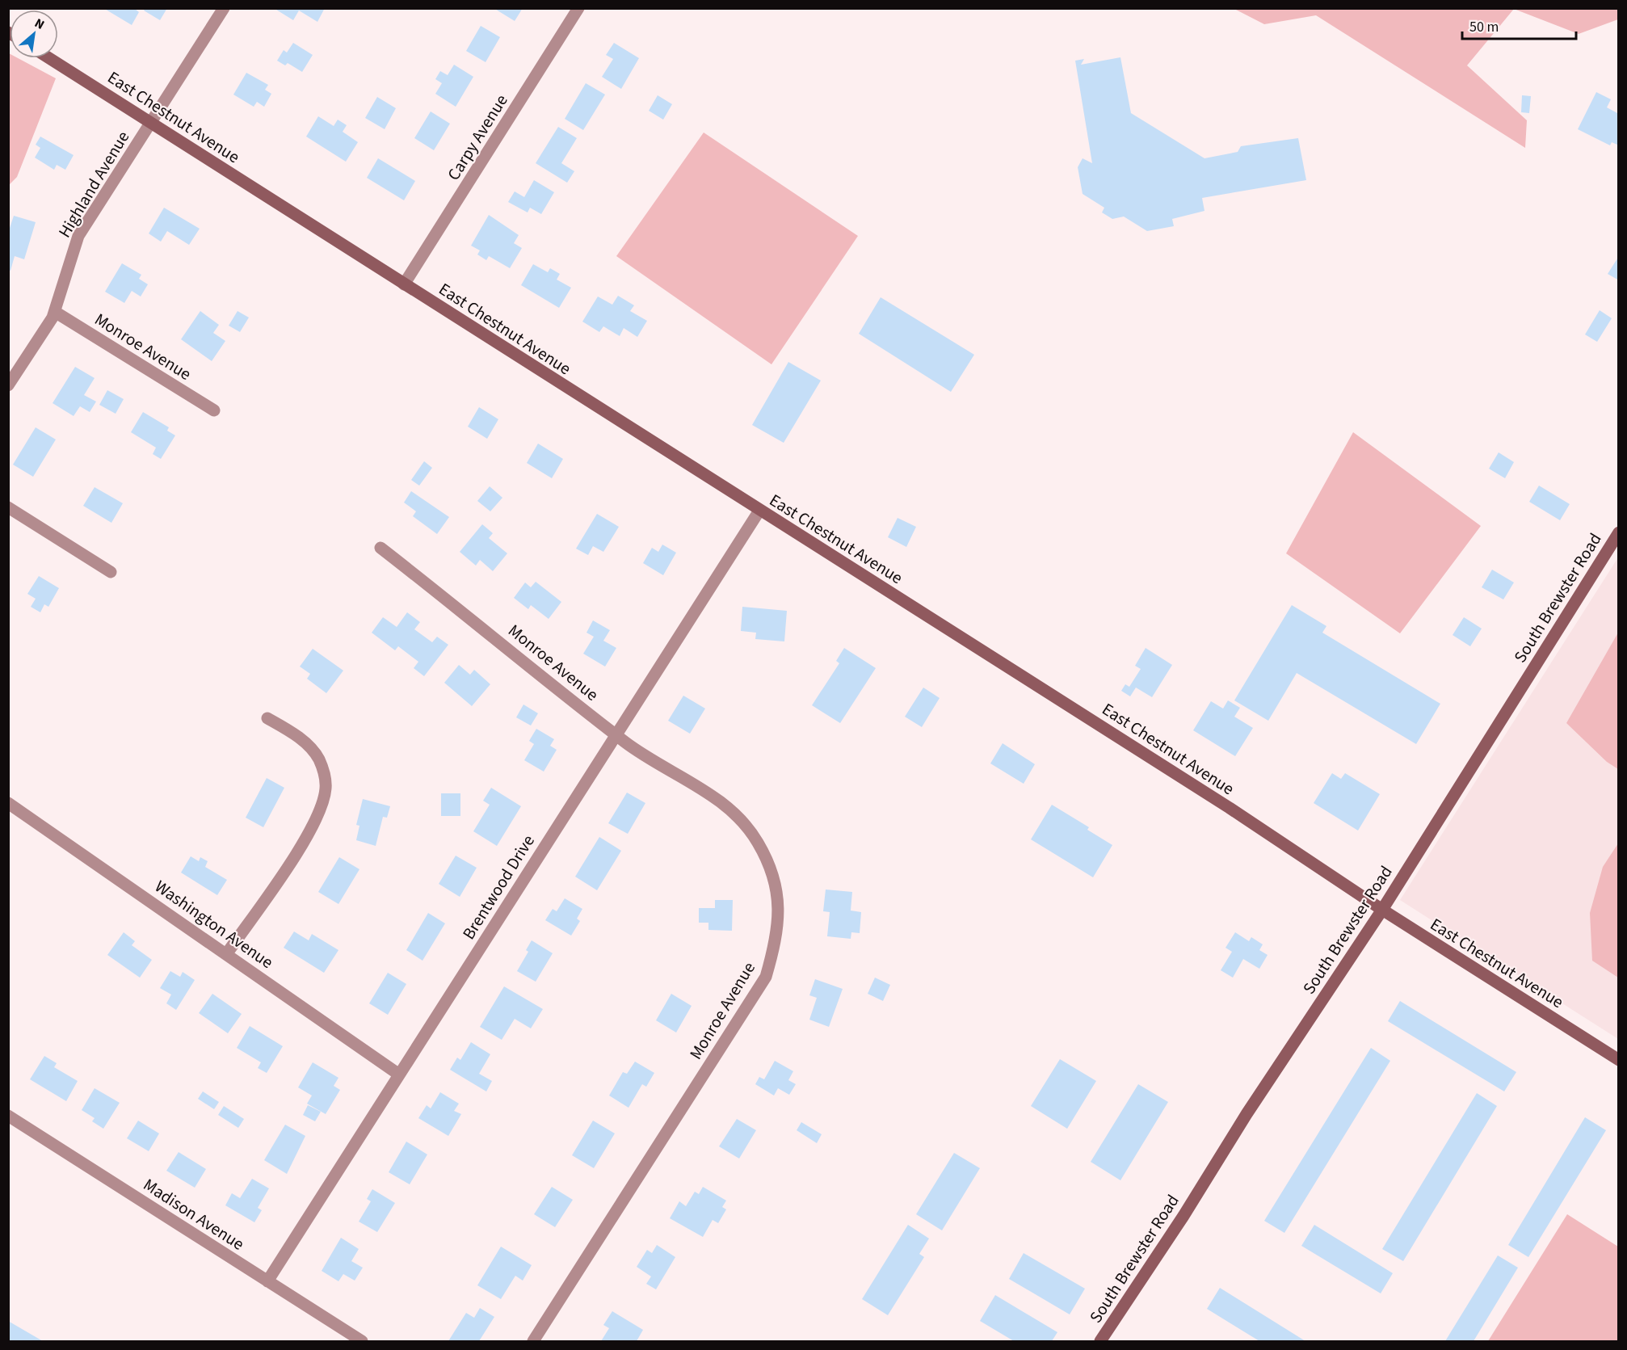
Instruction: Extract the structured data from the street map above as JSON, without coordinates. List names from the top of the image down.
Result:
{
  "streets": {
    "street": [
      "East Chestnut Avenue",
      "Carpy Avenue",
      "Highland Avenue",
      "Monroe Avenue",
      "South Brewster Road",
      "Brentwood Drive",
      "Washington Avenue",
      "Madison Avenue"
    ]
  },
  "crossings": [
    ["East Chestnut Avenue", "Carpy Avenue"],
    ["East Chestnut Avenue", "Highland Avenue"],
    ["East Chestnut Avenue", "South Brewster Road"],
    ["East Chestnut Avenue", "Brentwood Drive"],
    ["Highland Avenue", "Monroe Avenue"],
    ["Monroe Avenue", "Brentwood Drive"],
    ["Brentwood Drive", "Washington Avenue"],
    ["Brentwood Drive", "Madison Avenue"]
  ],
  "scale_bar": "50 m",
  "north": "top right"
}
